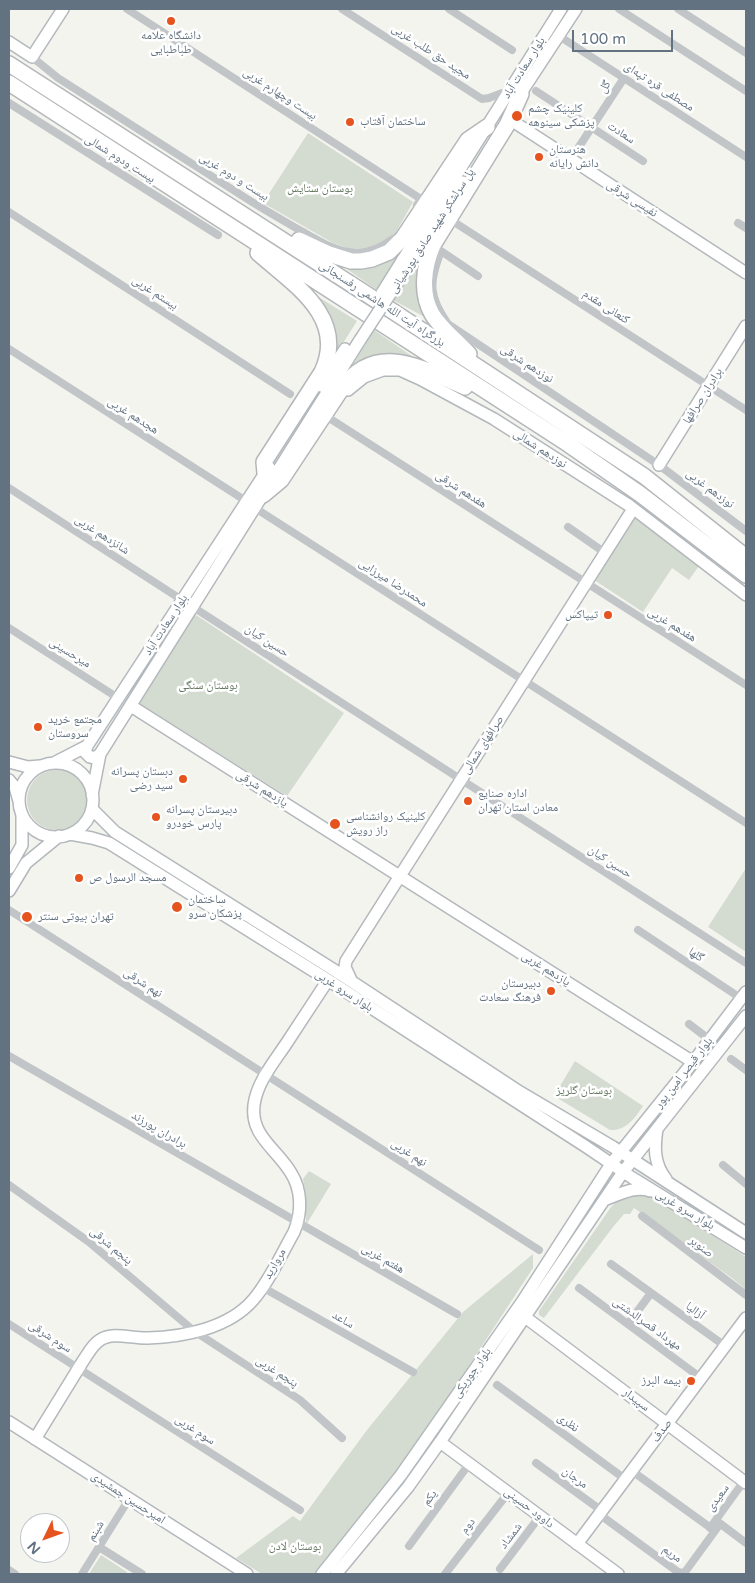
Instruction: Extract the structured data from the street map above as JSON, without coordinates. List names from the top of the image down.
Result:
{
  "streets": {
    "highway": ["بزرگراه آیت الله هاشمی رفسنجانی"],
    "main road": [
      "بلوار سعادت آباد",
      "نفیسی شرقی",
      "پل سرلشکر شهید صادق پورشیانی",
      "برادران صرافها",
      "نوزدهم شمالی",
      "صرافهای شمالی",
      "یازدهم شرقی",
      "یازدهم غربی",
      "بلوار سرو غربی",
      "بلوار قیصر امین پور",
      "مروارید",
      "بلوار جوریکی",
      "سپیدار",
      "صدف",
      "امیرحسین جمشیدی",
      "داوود حسینی"
    ],
    "street": [
      "مجید حق طلب غربی",
      "گل",
      "مصطفی قره تپه‌ای",
      "بیست وچهارم غربی",
      "سعادت",
      "بیست ودوم شمالی",
      "بیست و دوم غربی",
      "بیستم غربی",
      "کنعانی مقدم",
      "نوزدهم شرقی",
      "هجدهم غربی",
      "نوزدهم غربی",
      "هفدهم شرقی",
      "شانزدهم غربی",
      "محمدرضا میرزایی",
      "هفدهم غربی",
      "حسین کیان",
      "میرحسینی",
      "گلها",
      "نهم شرقی",
      "برادران پورزند",
      "نهم غربی",
      "پنجم شرقی",
      "صنوبر",
      "هفتم غربی",
      "آزالیا",
      "ساعد",
      "مهرداد قصرالدشتی",
      "سوم شرقی",
      "پنجم غربی",
      "نظری",
      "سوم غربی",
      "مرجان",
      "یکم",
      "سعیدی",
      "دوم",
      "شبنم",
      "شمشاد",
      "مریم"
    ]
  },
  "crossings": [
    ["مجید حق طلب غربی", "بلوار سعادت آباد"],
    ["مجید حق طلب غربی", "پل سرلشکر شهید صادق پورشیانی"],
    ["بلوار سعادت آباد", "مصطفی قره تپه‌ای"],
    ["بلوار سعادت آباد", "پل سرلشکر شهید صادق پورشیانی"],
    ["بلوار سعادت آباد", "هجدهم غربی"],
    ["بلوار سعادت آباد", "شانزدهم غربی"],
    ["بلوار سعادت آباد", "محمدرضا میرزایی"],
    ["بلوار سعادت آباد", "حسین کیان"],
    ["بلوار سعادت آباد", "میرحسینی"],
    ["بلوار سعادت آباد", "یازدهم شرقی"],
    ["بلوار سعادت آباد", "بلوار سرو غربی"],
    ["گل", "مصطفی قره تپه‌ای"],
    ["گل", "سعادت"],
    ["گل", "نفیسی شرقی"],
    ["بیست وچهارم غربی", "بیست و دوم غربی"],
    ["پل سرلشکر شهید صادق پورشیانی", "هجدهم غربی"],
    ["پل سرلشکر شهید صادق پورشیانی", "محمدرضا میرزایی"],
    ["کنعانی مقدم", "برادران صرافها"],
    ["نوزدهم شرقی", "برادران صرافها"],
    ["نوزدهم شرقی", "نوزدهم غربی"],
    ["برادران صرافها", "نوزدهم غربی"],
    ["هجدهم غربی", "محمدرضا میرزایی"],
    ["نوزدهم شمالی", "هفدهم شرقی"],
    ["نوزدهم شمالی", "صرافهای شمالی"],
    ["هفدهم شرقی", "هفدهم غربی"],
    ["هفدهم شرقی", "صرافهای شمالی"],
    ["محمدرضا میرزایی", "صرافهای شمالی"],
    ["هفدهم غربی", "صرافهای شمالی"],
    ["حسین کیان", "صرافهای شمالی"],
    ["صرافهای شمالی", "یازدهم شرقی"],
    ["صرافهای شمالی", "یازدهم غربی"],
    ["صرافهای شمالی", "بلوار سرو غربی"],
    ["یازدهم شرقی", "یازدهم غربی"],
    ["گلها", "بلوار قیصر امین پور"],
    ["یازدهم غربی", "بلوار قیصر امین پور"],
    ["نهم شرقی", "نهم غربی"],
    ["نهم شرقی", "مروارید"],
    ["بلوار سرو غربی", "بلوار قیصر امین پور"],
    ["بلوار سرو غربی", "مروارید"],
    ["بلوار سرو غربی", "بلوار جوریکی"],
    ["بلوار قیصر امین پور", "بلوار جوریکی"],
    ["برادران پورزند", "هفتم غربی"],
    ["برادران پورزند", "مروارید"],
    ["نهم غربی", "مروارید"],
    ["پنجم شرقی", "مروارید"],
    ["پنجم شرقی", "پنجم غربی"],
    ["هفتم غربی", "مروارید"],
    ["مروارید", "ساعد"],
    ["مروارید", "سوم شرقی"],
    ["مروارید", "پنجم غربی"],
    ["مروارید", "سوم غربی"],
    ["مروارید", "امیرحسین جمشیدی"],
    ["آزالیا", "صدف"],
    ["مهرداد قصرالدشتی", "صدف"],
    ["سوم شرقی", "سوم غربی"],
    ["بلوار جوریکی", "سپیدار"],
    ["بلوار جوریکی", "داوود حسینی"],
    ["سپیدار", "صدف"],
    ["سپیدار", "سعیدی"],
    ["نظری", "صدف"],
    ["نظری", "سعیدی"],
    ["نظری", "مریم"],
    ["صدف", "مرجان"],
    ["صدف", "داوود حسینی"],
    ["صدف", "مریم"],
    ["مرجان", "مریم"],
    ["امیرحسین جمشیدی", "شبنم"],
    ["یکم", "داوود حسینی"],
    ["سعیدی", "مریم"],
    ["داوود حسینی", "دوم"],
    ["داوود حسینی", "شمشاد"]
  ],
  "parks": [
    "بوستان ستایش",
    "بوستان سنگی",
    "بوستان گلریز",
    "بوستان لادن"
  ],
  "places": [
    "دانشگاه علامه طباطبایی",
    "کلینیک چشم پزشکی سینوهه",
    "ساختمان آفتاب",
    "هنرستان دانش رایانه",
    "تیپاکس",
    "مجتمع خرید سروستان",
    "دبستان پسرانه سید رضی",
    "اداره صنایع معادن استان تهران",
    "دبیرستان پسرانه پارس خودرو",
    "کلینیک روانشناسی راز رویش",
    "مسجد الرسول ص",
    "ساختمان پزشکان سرو",
    "تهران بیوتی سنتر",
    "دبیرستان فرهنگ سعادت",
    "بیمه البرز"
  ],
  "scale_bar": "100 m",
  "north": "bottom left"
}
